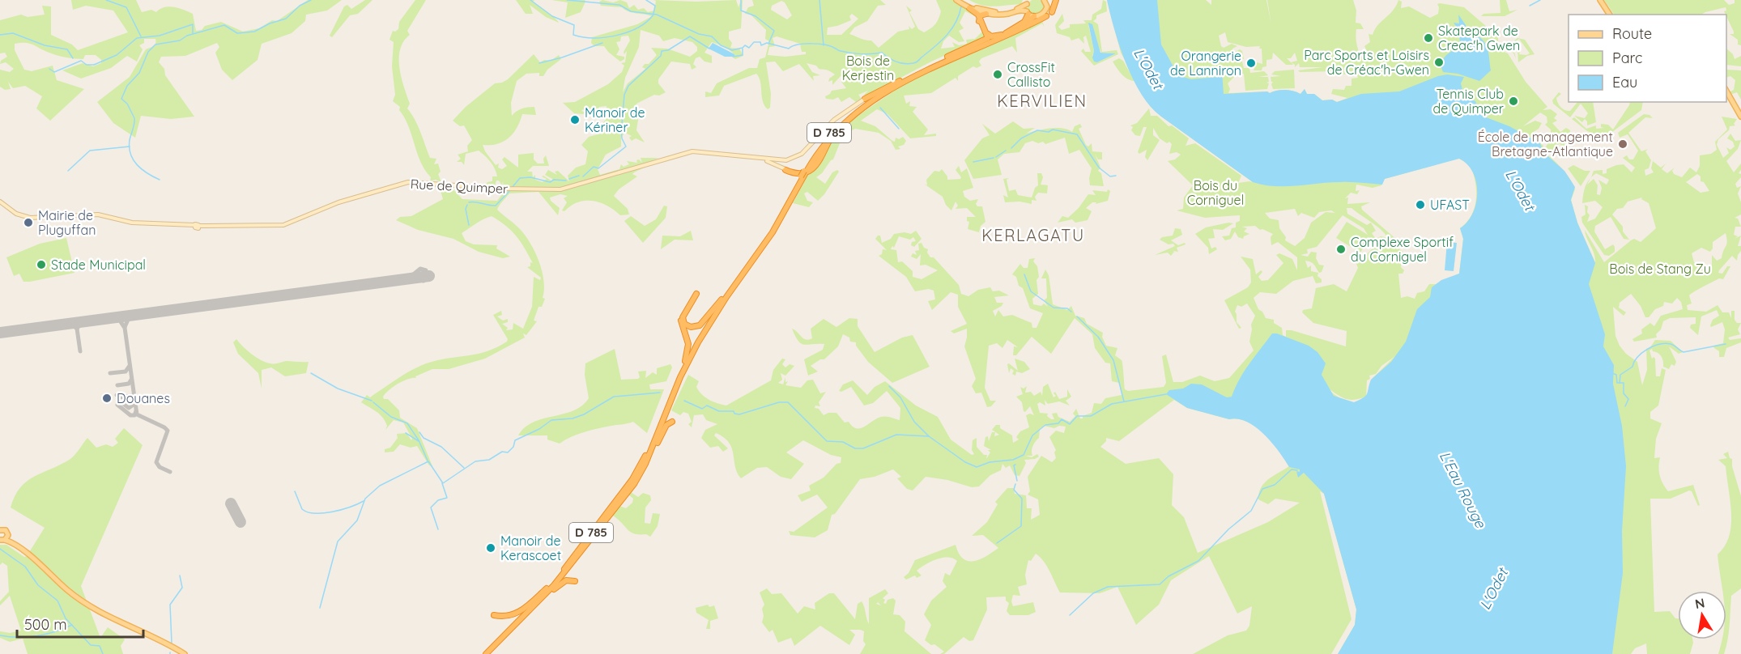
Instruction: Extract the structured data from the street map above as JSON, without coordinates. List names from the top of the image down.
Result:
{
  "streets": {
    "highway": ["D 785"],
    "main road": ["Rue de Quimper"]
  },
  "districts": ["KERVILIEN", "KERLAGATU"],
  "water": ["L'Odet", "L'Eau Rouge"],
  "parks": ["Bois de Kerjestin", "Bois du Corniguel", "Bois de Stang Zu"],
  "places": [
    "Skatepark de Creac'h Gwen",
    "Parc Sports et Loisirs de Créac'h-Gwen",
    "Orangerie de Lanniron",
    "CrossFit Callisto",
    "Tennis Club de Quimper",
    "Manoir de Kériner",
    "École de management Bretagne-Atlantique",
    "UFAST",
    "Mairie de Pluguffan",
    "Complexe Sportif du Corniguel",
    "Stade Municipal",
    "Douanes",
    "Manoir de Kerascoet"
  ],
  "legend": ["Route", "Parc", "Eau"],
  "scale_bar": "500 m",
  "north": "top"
}
